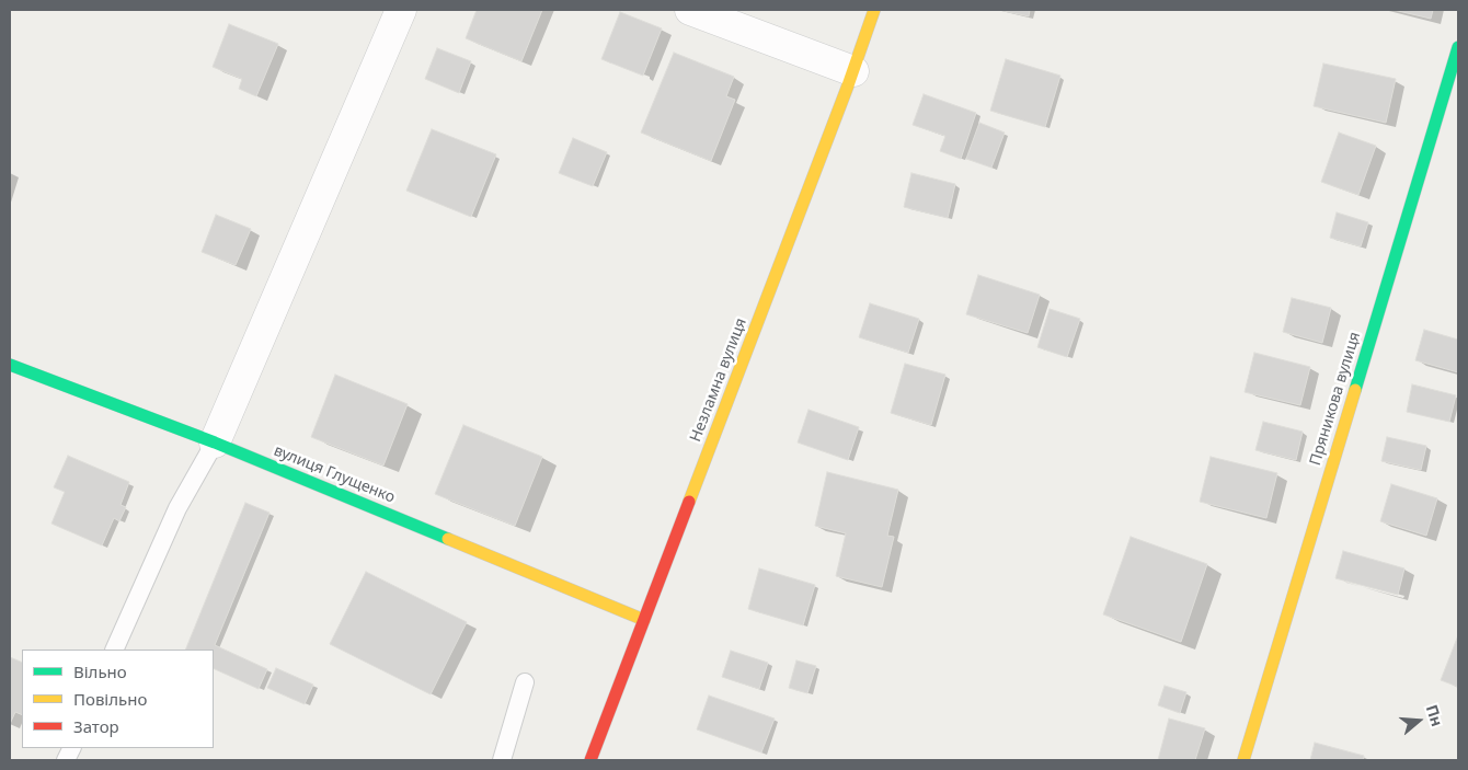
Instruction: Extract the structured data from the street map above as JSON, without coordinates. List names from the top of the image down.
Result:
{
  "streets": {
    "street": ["Незламна вулиця", "Пряникова вулиця", "вулиця Глущенко"]
  },
  "crossings": [
    ["Незламна вулиця", "вулиця Глущенко"]
  ],
  "legend": ["Вільно", "Повільно", "Затор"],
  "north": "right"
}
